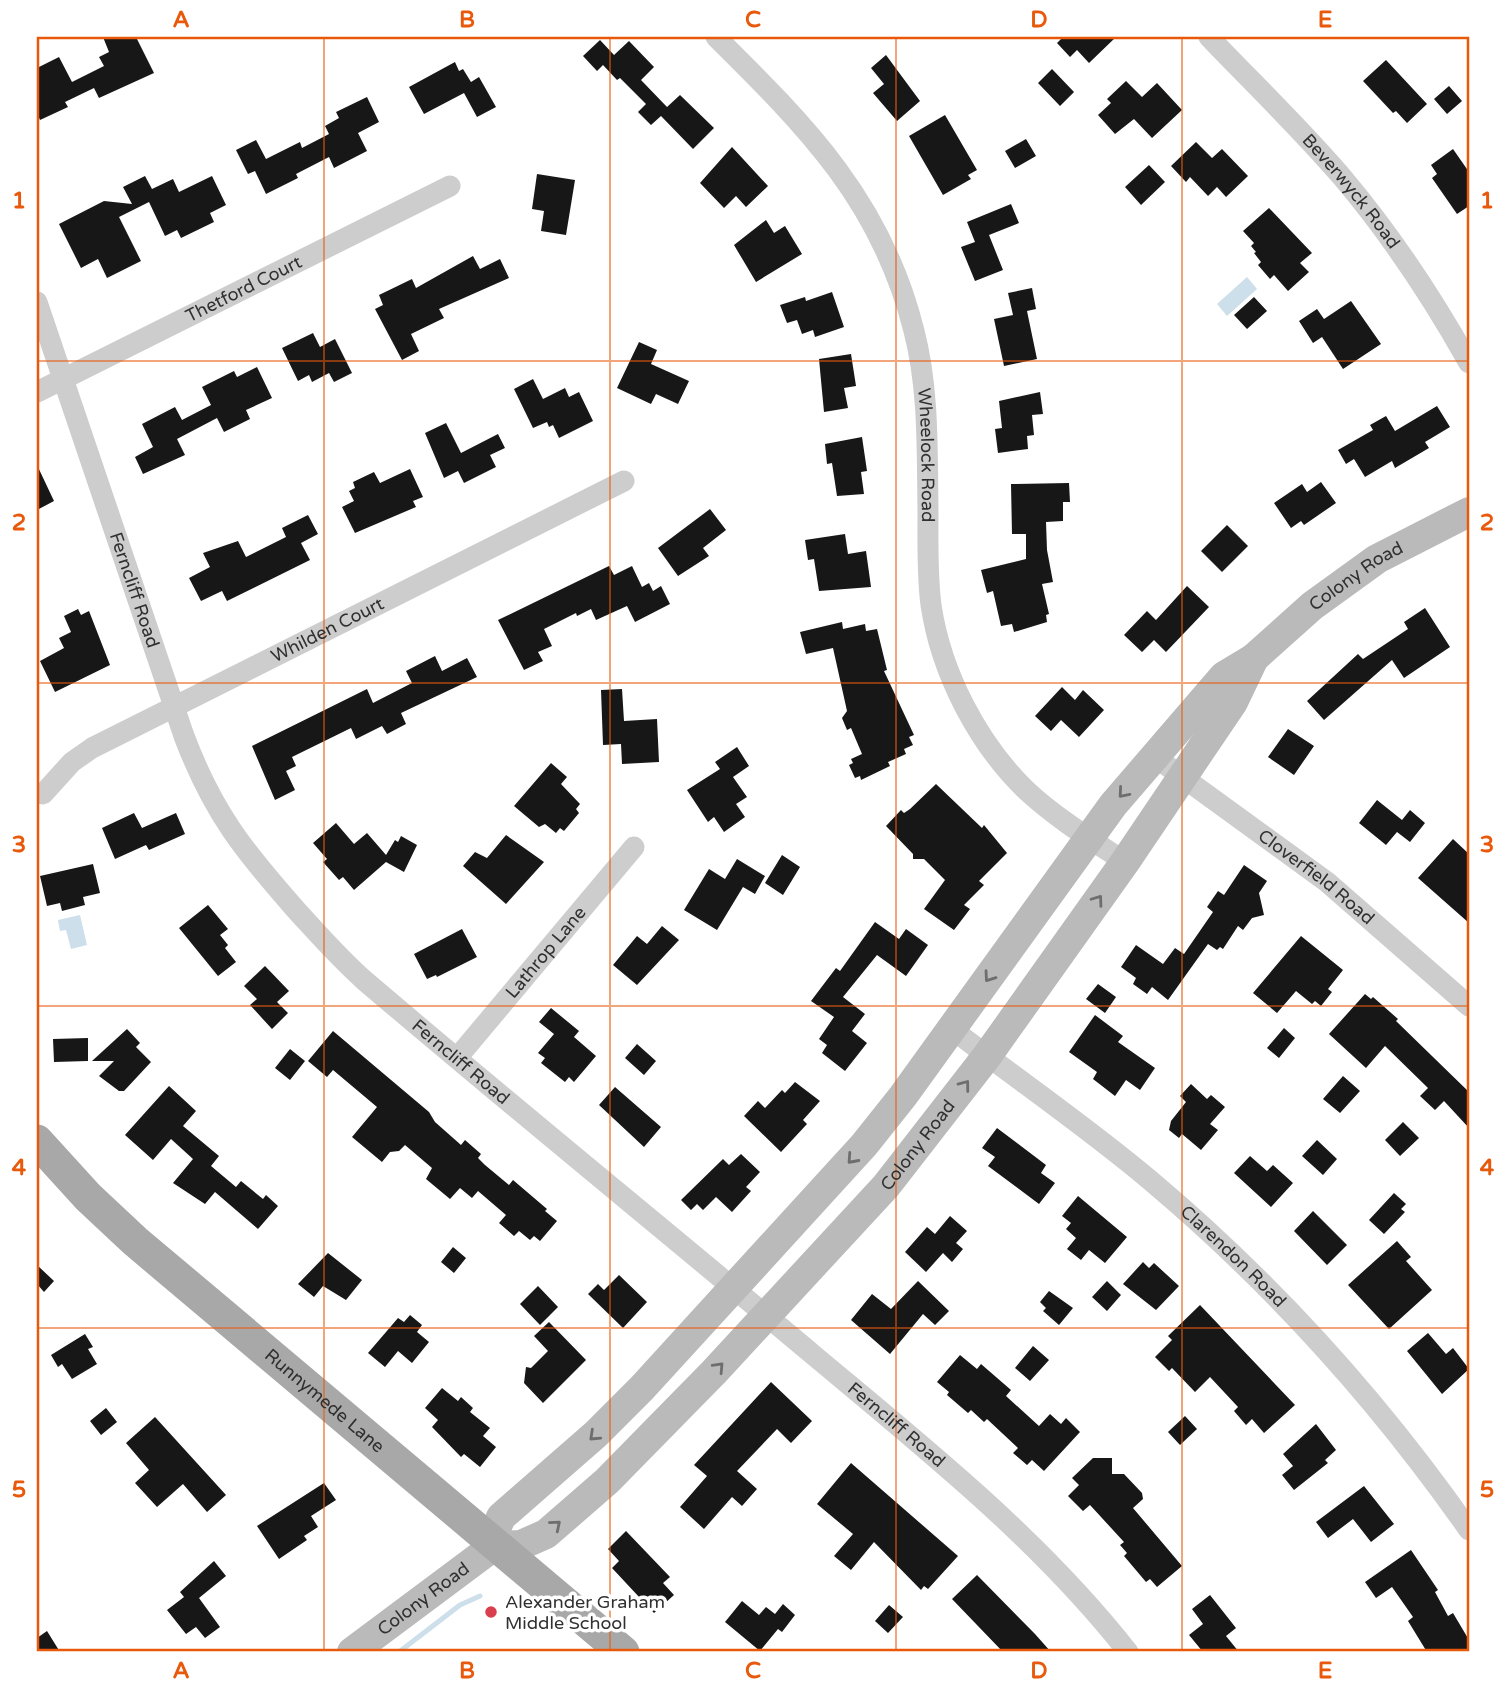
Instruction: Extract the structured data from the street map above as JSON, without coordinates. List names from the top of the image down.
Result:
{
  "streets": {
    "main road": ["Runnymede Lane"],
    "street": [
      "Beverwyck Road",
      "Thetford Court",
      "Wheelock Road",
      "Colony Road",
      "Ferncliff Road",
      "Whilden Court",
      "Cloverfield Road",
      "Lathrop Lane",
      "Clarendon Road"
    ]
  },
  "crossings": [
    ["Thetford Court", "Ferncliff Road"],
    ["Wheelock Road", "Colony Road"],
    ["Colony Road", "Ferncliff Road"],
    ["Colony Road", "Cloverfield Road"],
    ["Colony Road", "Clarendon Road"],
    ["Colony Road", "Runnymede Lane"],
    ["Ferncliff Road", "Whilden Court"],
    ["Ferncliff Road", "Lathrop Lane"]
  ],
  "places": ["Alexander Graham Middle School"],
  "grid": {
    "columns": [
      "A",
      "B",
      "C",
      "D",
      "E"
    ],
    "rows": [
      "1",
      "2",
      "3",
      "4",
      "5"
    ]
  }
}
